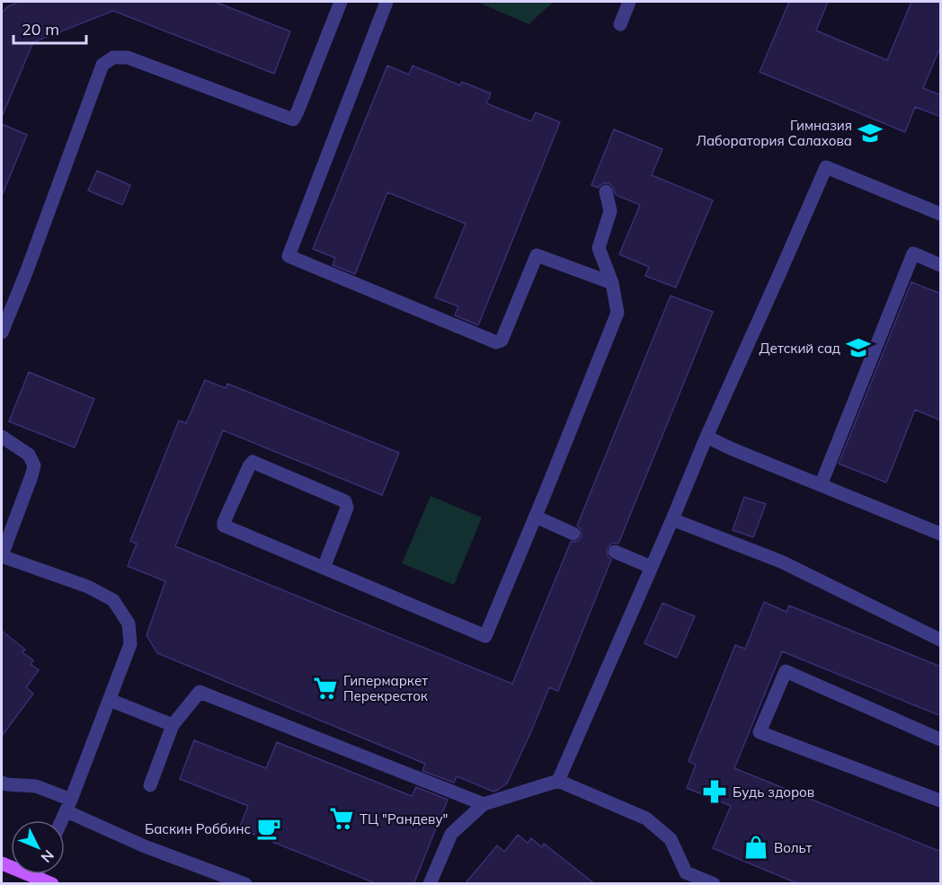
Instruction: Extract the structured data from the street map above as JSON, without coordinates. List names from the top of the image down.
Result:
{
  "places": {
    "school or university": ["Гимназия Лаборатория Салахова", "Детский сад"],
    "supermarket": ["Гипермаркет Перекресток", "ТЦ \"Рандеву\""],
    "pharmacy": ["Будь здоров"],
    "cafe": ["Баскин Роббинс"],
    "shop": ["Вольт"]
  },
  "scale_bar": "20 m",
  "north": "bottom right"
}
